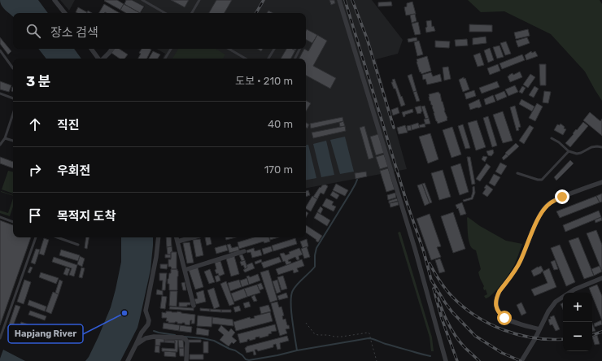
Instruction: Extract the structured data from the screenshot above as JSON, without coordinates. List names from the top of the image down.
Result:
{
  "places": ["Hapjang River"],
  "page": {
    "search": "장소 검색",
    "heading": ["3 분", "도보 · 210 m"],
    "list": [
      ["직진", "40 m"],
      ["우회전", "170 m"],
      "목적지 도착"
    ],
    "map_buttons": ["+", "−"]
  }
}
